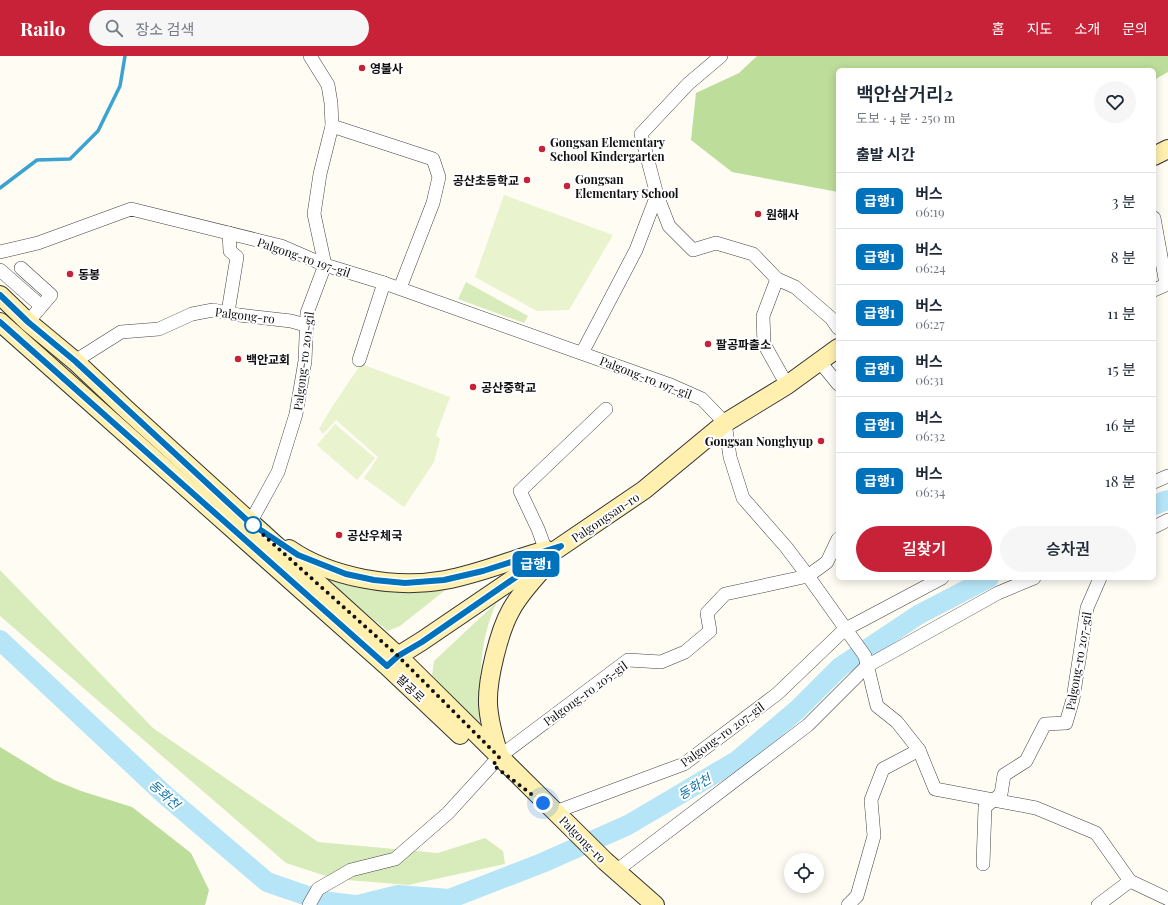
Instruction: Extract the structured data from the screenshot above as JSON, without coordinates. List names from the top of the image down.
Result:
{
  "streets": {
    "main road": ["Palgong-ro", "Palgongsan-ro", "팔공로"],
    "street": [
      "Palgong-ro 197-gil",
      "Palgong-ro 201-gil",
      "Palgong-ro 207-gil",
      "Palgong-ro 205-gil"
    ]
  },
  "crossings": [
    ["Palgong-ro 197-gil", "Palgong-ro 201-gil"],
    ["Palgong-ro 197-gil", "Palgongsan-ro"],
    ["Palgong-ro", "Palgong-ro 201-gil"],
    ["Palgong-ro", "Palgongsan-ro"],
    ["Palgong-ro", "Palgong-ro 207-gil"],
    ["Palgong-ro", "팔공로"],
    ["Palgong-ro", "Palgong-ro 205-gil"],
    ["Palgongsan-ro", "팔공로"]
  ],
  "water": ["동화천"],
  "places": [
    "영불사",
    "Gongsan Elementary School Kindergarten",
    "공산초등학교",
    "Gongsan Elementary School",
    "원해사",
    "동봉",
    "팔공파출소",
    "백안교회",
    "공산중학교",
    "Gongsan Nonghyup",
    "공산우체국"
  ],
  "lines": ["bus line 급행1"],
  "page": {
    "header": "Railo",
    "search": "장소 검색",
    "nav": [
      "홈",
      "지도",
      "소개",
      "문의"
    ],
    "on_map": "급행1",
    "heading": [
      ["백안삼거리2", "도보 · 4 분 · 250 m"],
      "출발 시간"
    ],
    "list": [
      {
        "mark": "급행1",
        "name": "버스",
        "note": "06:19",
        "value": "3 분"
      },
      {
        "mark": "급행1",
        "name": "버스",
        "note": "06:24",
        "value": "8 분"
      },
      {
        "mark": "급행1",
        "name": "버스",
        "note": "06:27",
        "value": "11 분"
      },
      {
        "mark": "급행1",
        "name": "버스",
        "note": "06:31",
        "value": "15 분"
      },
      {
        "mark": "급행1",
        "name": "버스",
        "note": "06:32",
        "value": "16 분"
      },
      {
        "mark": "급행1",
        "name": "버스",
        "note": "06:34",
        "value": "18 분"
      }
    ],
    "buttons": ["길찾기", "승차권"]
  }
}
